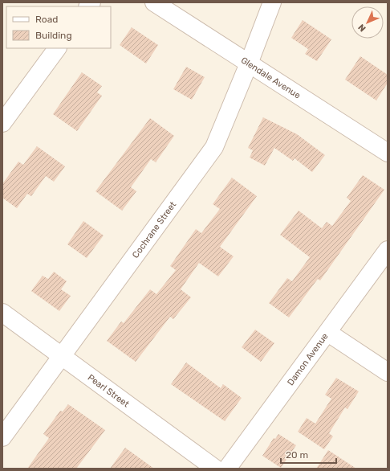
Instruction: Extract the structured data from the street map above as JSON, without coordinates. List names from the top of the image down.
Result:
{
  "streets": {
    "street": [
      "Glendale Avenue",
      "Cochrane Street",
      "Damon Avenue",
      "Pearl Street"
    ]
  },
  "crossings": [
    ["Glendale Avenue", "Cochrane Street"],
    ["Cochrane Street", "Pearl Street"]
  ],
  "legend": ["Road", "Building"],
  "scale_bar": "20 m",
  "north": "bottom left"
}
